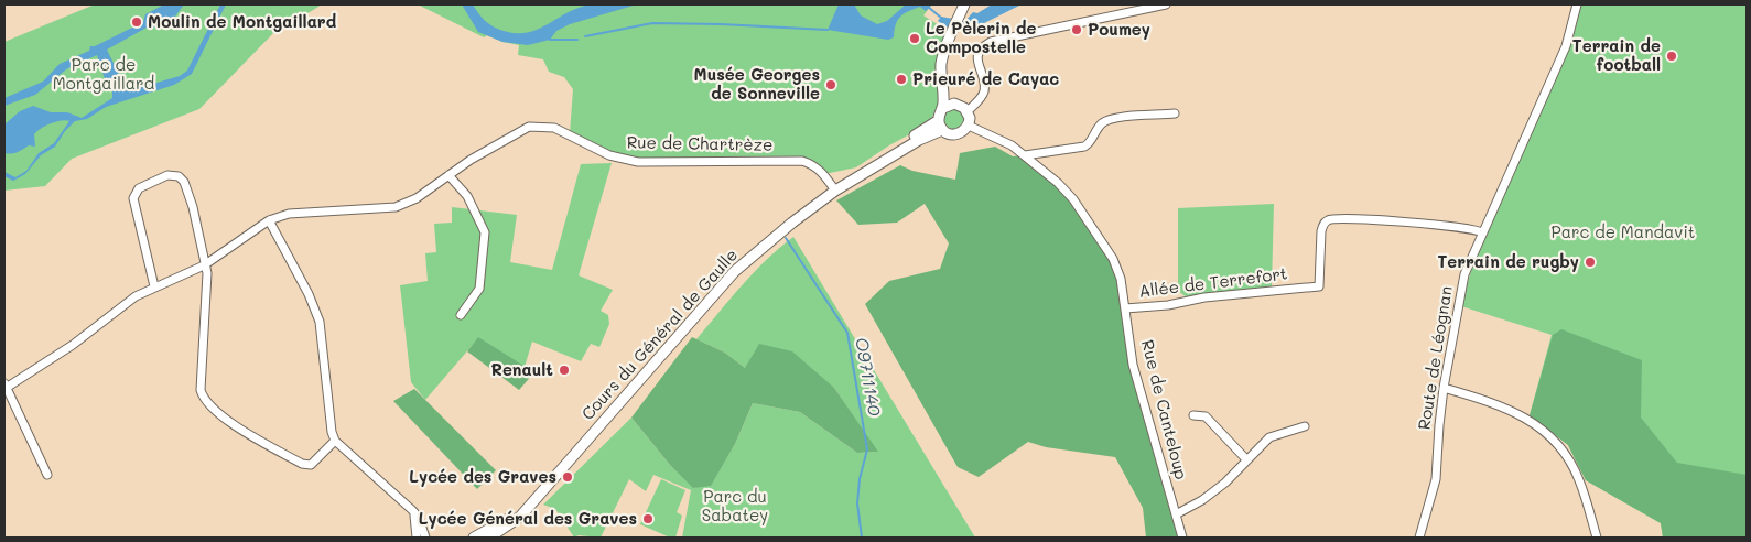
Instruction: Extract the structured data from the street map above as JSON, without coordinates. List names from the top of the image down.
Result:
{
  "streets": {
    "main road": ["Cours du Général de Gaulle"],
    "street": [
      "Rue de Chartrèze",
      "Allée de Terrefort",
      "Route de Léognan",
      "Rue de Canteloup"
    ]
  },
  "crossings": [
    ["Rue de Chartrèze", "Cours du Général de Gaulle"],
    ["Allée de Terrefort", "Route de Léognan"],
    ["Allée de Terrefort", "Rue de Canteloup"],
    ["Cours du Général de Gaulle", "Rue de Canteloup"]
  ],
  "water": ["O9711140"],
  "parks": ["Parc de Montgaillard", "Parc de Mandavit", "Parc du Sabatey"],
  "places": [
    "Moulin de Montgaillard",
    "Poumey",
    "Le Pèlerin de Compostelle",
    "Terrain de football",
    "Prieuré de Cayac",
    "Musée Georges de Sonneville",
    "Terrain de rugby",
    "Renault",
    "Lycée des Graves",
    "Lycée Général des Graves"
  ]
}
